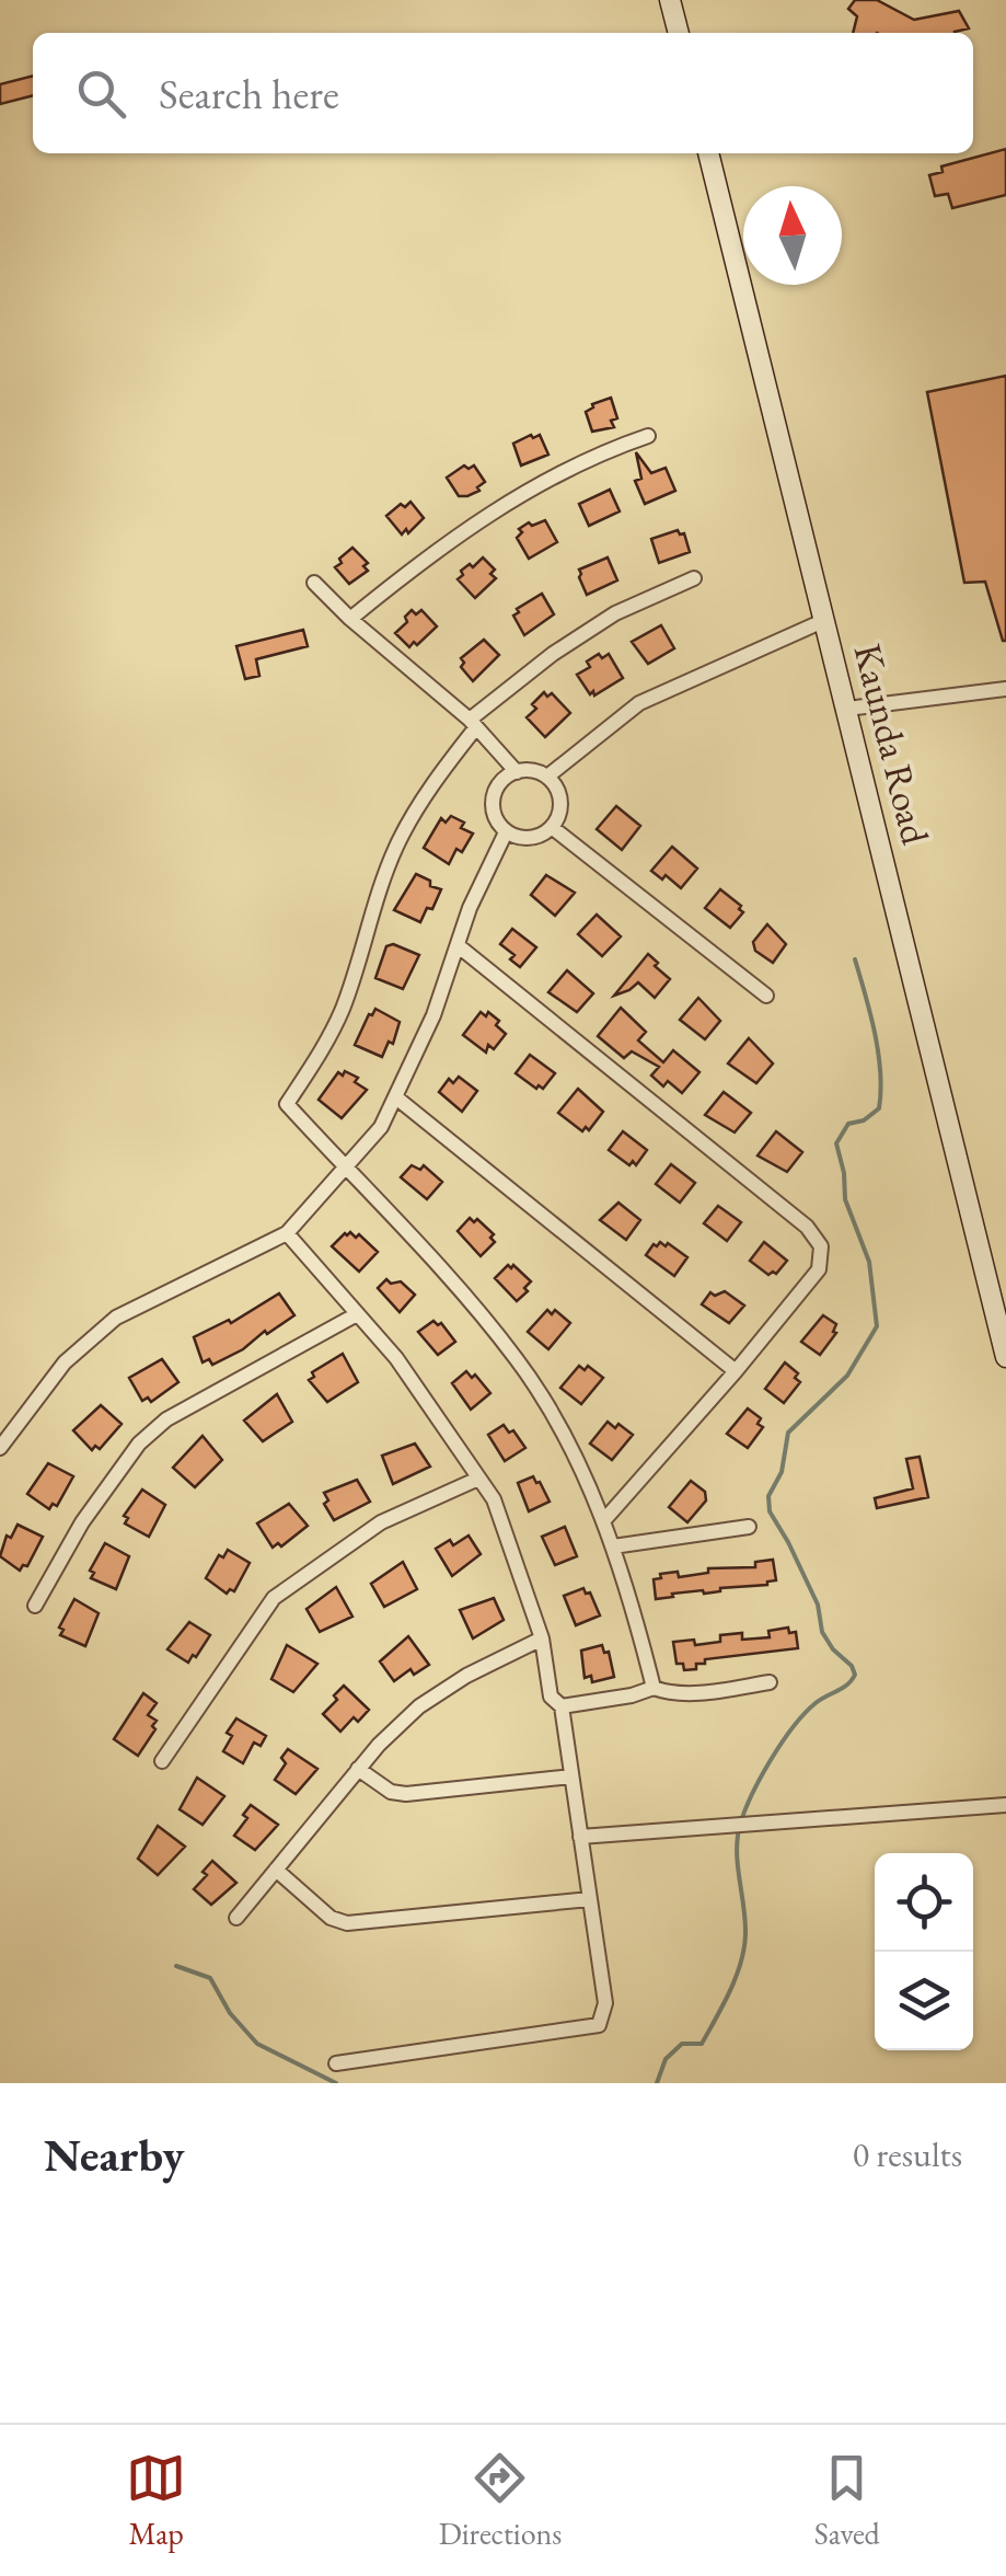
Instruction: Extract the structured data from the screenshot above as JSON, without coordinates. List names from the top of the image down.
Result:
{
  "streets": {
    "main road": ["Kaunda Road"]
  },
  "north": "top",
  "page": {
    "search": "Search here",
    "heading": ["Nearby", "0 results"],
    "nav": ["Map", "Directions", "Saved"]
  }
}
